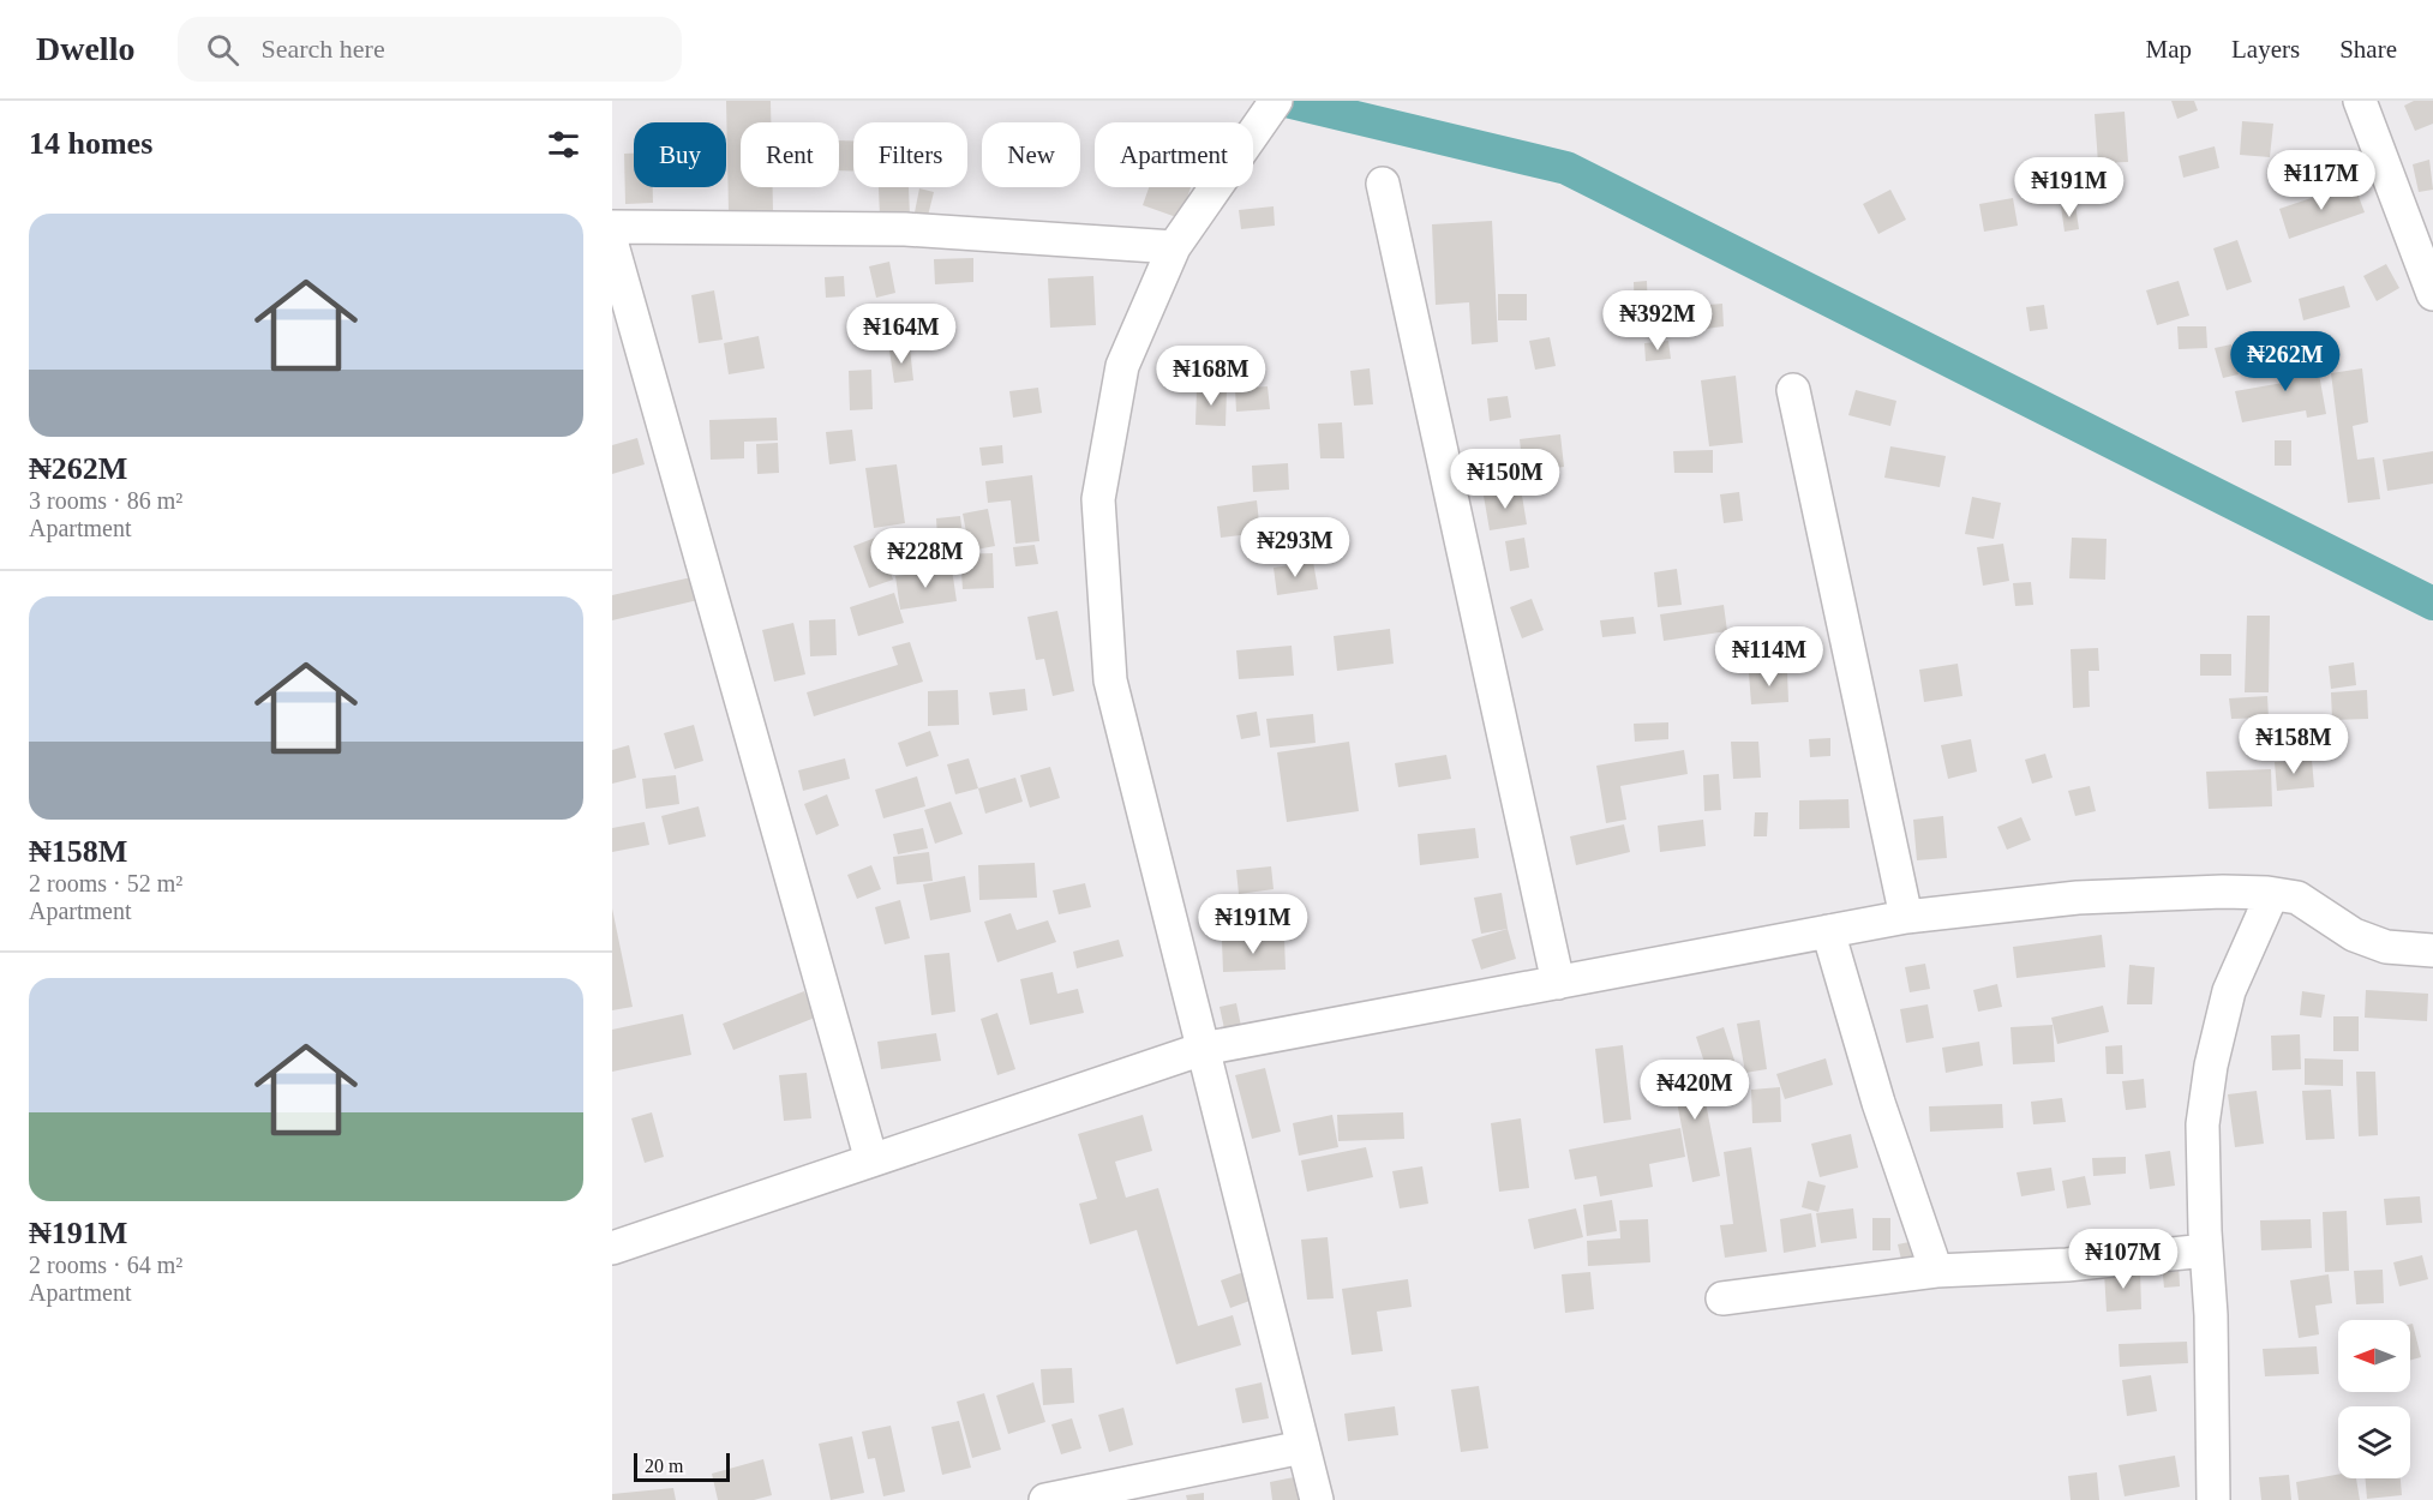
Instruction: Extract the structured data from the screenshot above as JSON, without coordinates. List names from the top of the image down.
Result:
{
  "scale_bar": "20 m",
  "north": "left",
  "page": {
    "header": "Dwello",
    "search": "Search here",
    "nav": ["Map", "Layers", "Share"],
    "heading": "14 homes",
    "chip": [
      "Buy",
      "Rent",
      "Filters",
      "New",
      "Apartment"
    ],
    "price": [
      "₦117M",
      "₦191M",
      "₦392M",
      "₦164M",
      "₦262M",
      "₦168M",
      "₦150M",
      "₦293M",
      "₦228M",
      "₦114M",
      "₦158M",
      "₦191M",
      "₦420M",
      "₦107M"
    ],
    "list": [
      {
        "name": "₦262M",
        "note": "3 rooms · 86 m² · Apartment"
      },
      {
        "name": "₦158M",
        "note": "2 rooms · 52 m² · Apartment"
      },
      {
        "name": "₦191M",
        "note": "2 rooms · 64 m² · Apartment"
      }
    ],
    "scale": "20 m"
  }
}
